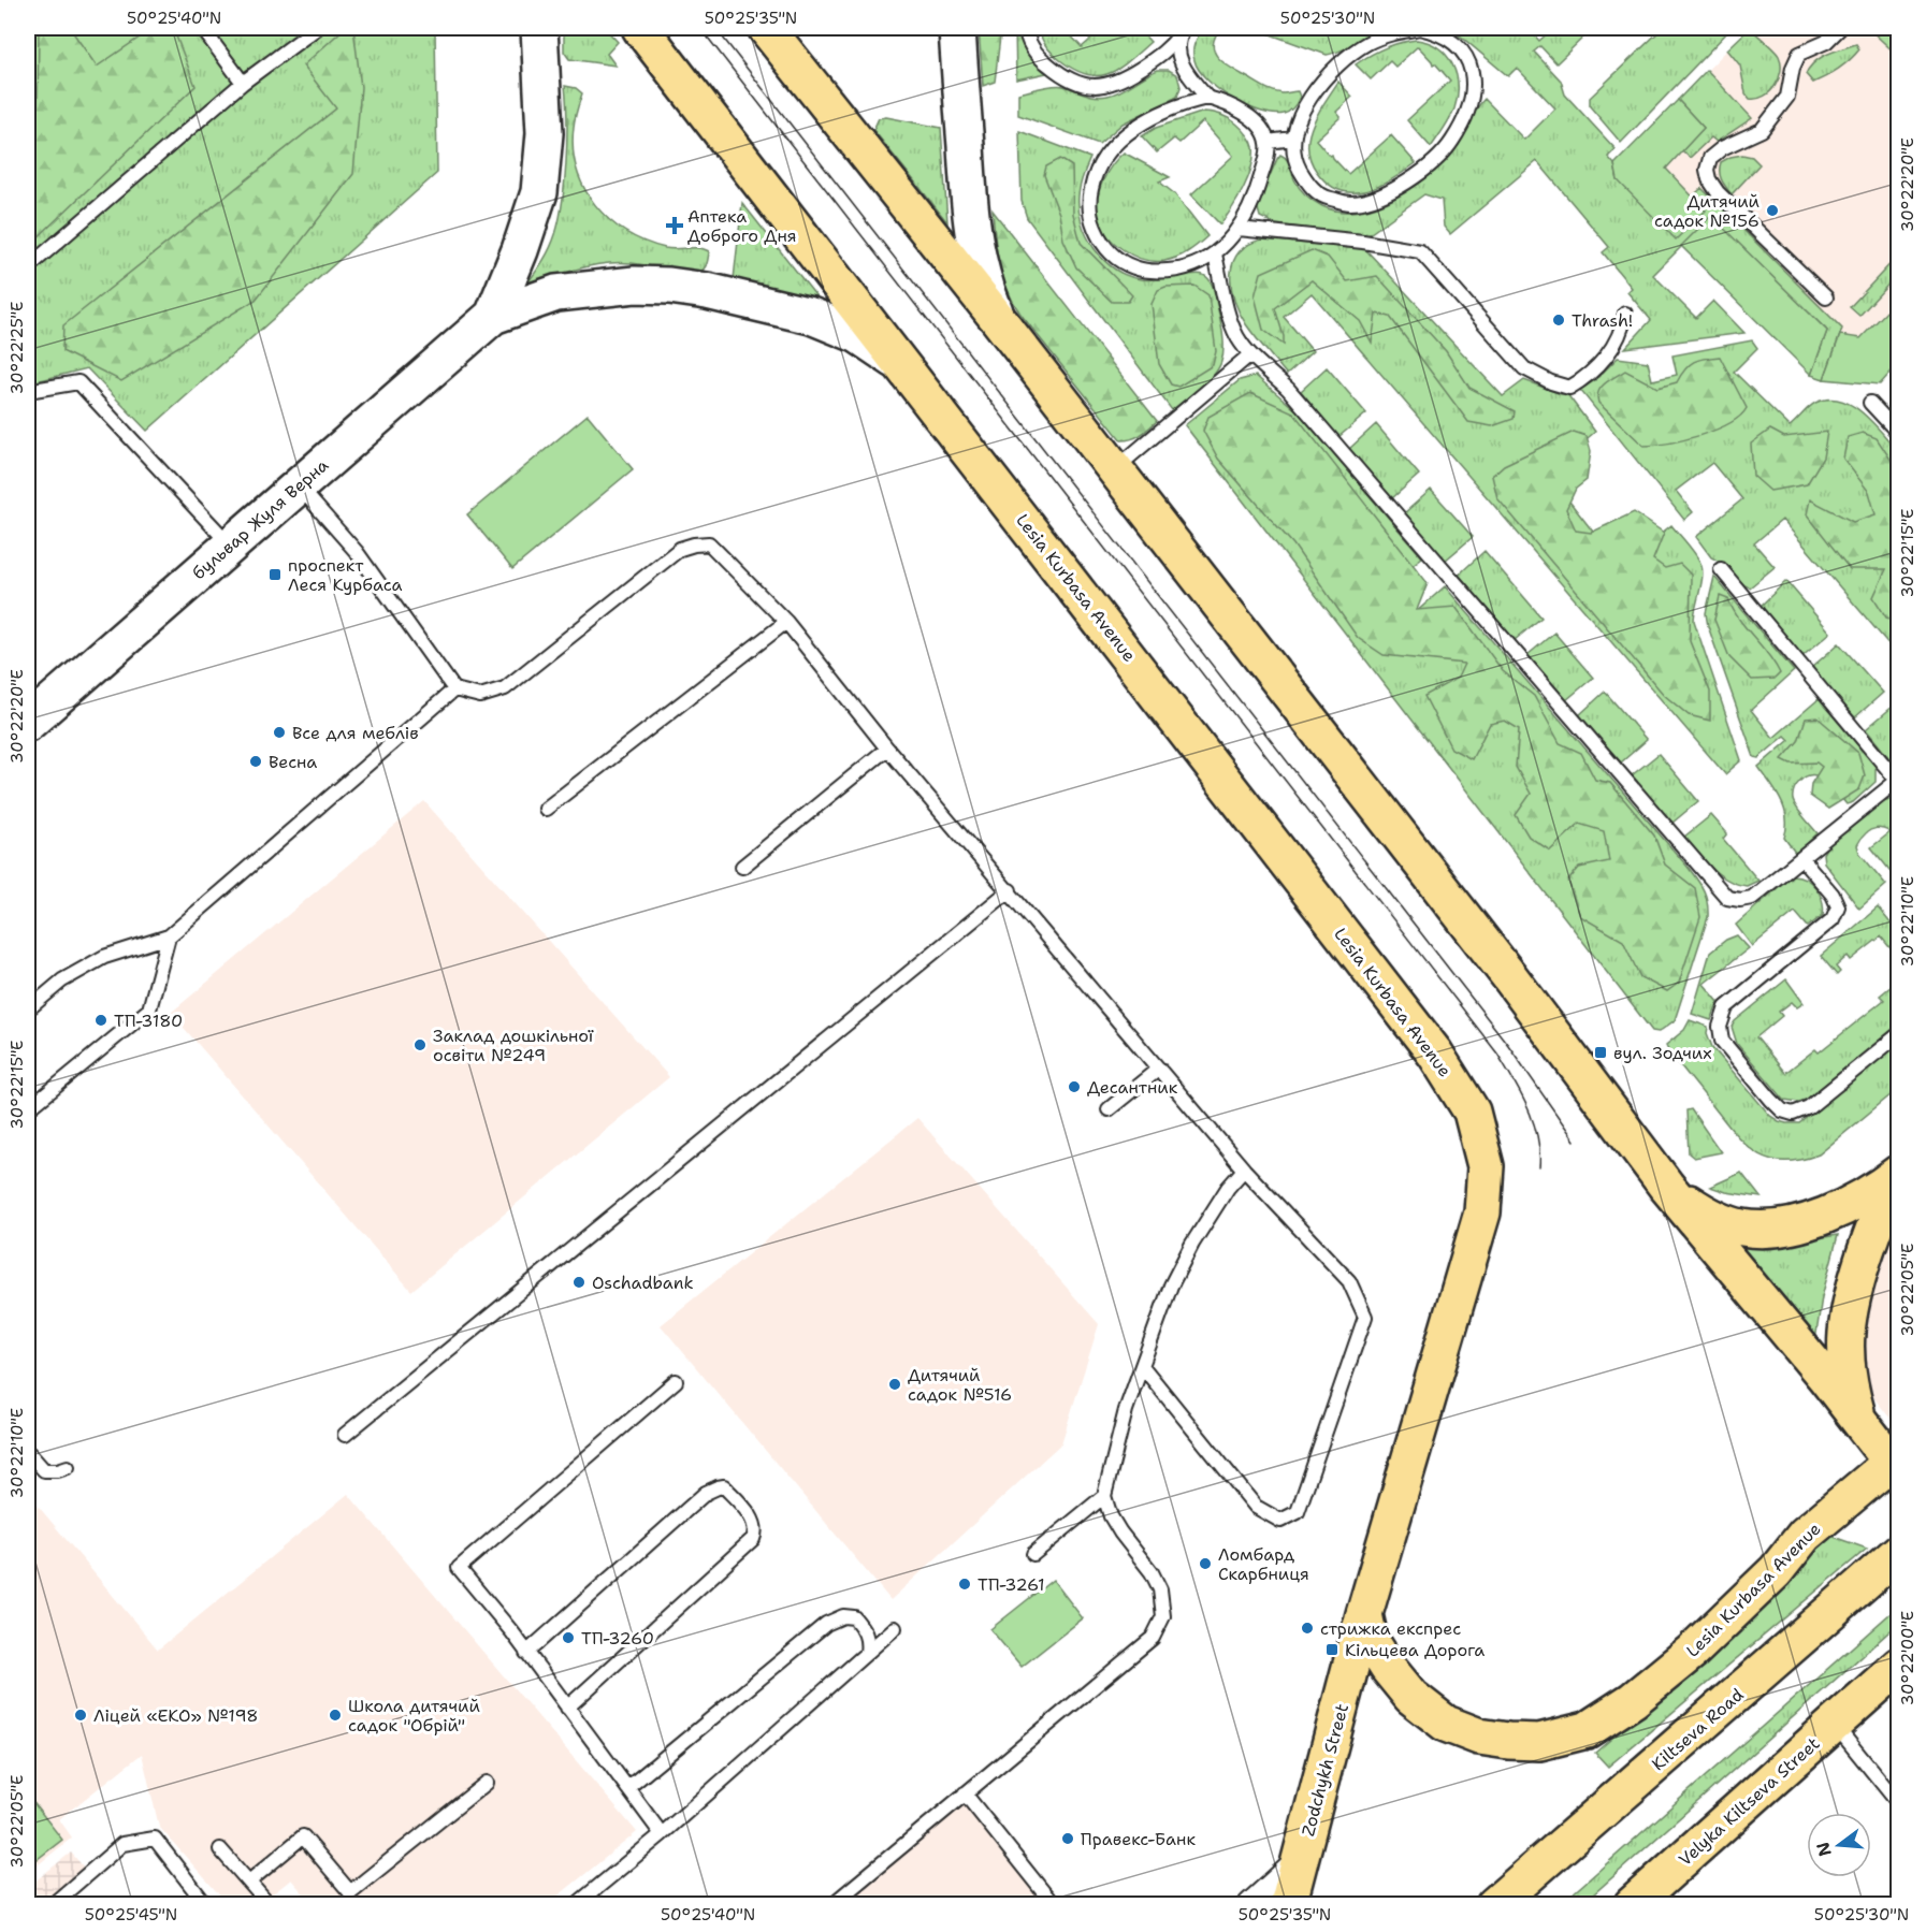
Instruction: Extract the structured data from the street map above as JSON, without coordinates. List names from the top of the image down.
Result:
{
  "streets": {
    "main road": [
      "Lesia Kurbasa Avenue",
      "Kiltseva Road",
      "Zodchykh Street",
      "Velyka Kiltseva Street"
    ],
    "street": ["бульвар Жуля Верна"]
  },
  "crossings": [
    ["бульвар Жуля Верна", "Lesia Kurbasa Avenue"],
    ["Lesia Kurbasa Avenue", "Zodchykh Street"]
  ],
  "places": {
    "other": [
      "Дитячий садок №156",
      "Thrash!",
      "Все для меблів",
      "Весна",
      "ТП-3180",
      "Заклад дошкільної освіти №249",
      "Десантник",
      "Oschadbank",
      "Дитячий садок №516",
      "Ломбард Скарбниця",
      "ТП-3261",
      "стрижка експрес",
      "ТП-3260",
      "Ліцей «ЕКО» №198",
      "Школа дитячий садок \"Обрій\"",
      "Правекс-Банк"
    ],
    "health": ["Аптека Доброго Дня"],
    "transit": ["проспект Леся Курбаса", "вул. Зодчих", "Кільцева Дорога"]
  },
  "north": "left",
  "coordinates": [
    "50°25'40\"N",
    "50°25'35\"N",
    "50°25'30\"N",
    "30°22'20\"E",
    "30°22'25\"E",
    "30°22'15\"E",
    "30°22'10\"E",
    "30°22'05\"E",
    "30°22'00\"E",
    "50°25'45\"N"
  ]
}
